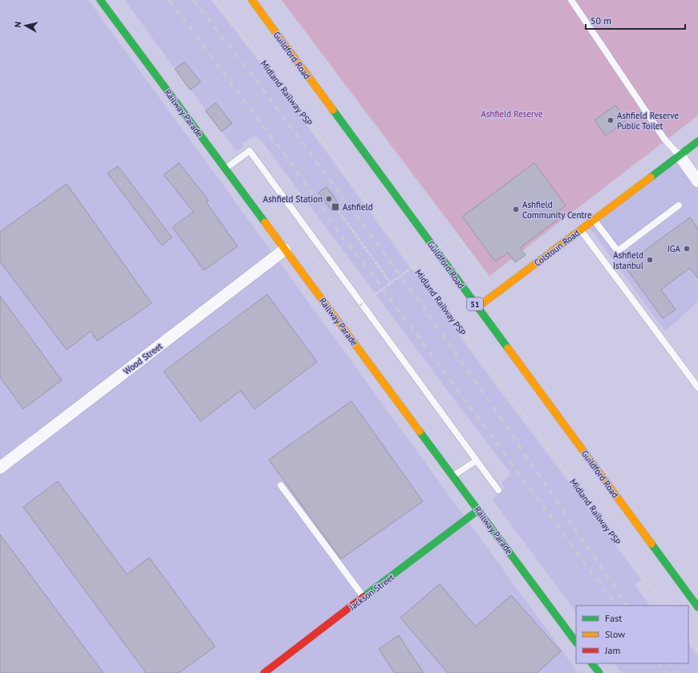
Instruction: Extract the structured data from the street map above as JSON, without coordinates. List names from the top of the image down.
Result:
{
  "streets": {
    "main road": [
      "Guildford Road",
      "Railway Parade",
      "Colstoun Road",
      "51",
      "Jackson Street"
    ],
    "street": ["Wood Street"],
    "path": ["Midland Railway PSP"]
  },
  "crossings": [
    ["Guildford Road", "Colstoun Road"],
    ["Railway Parade", "Wood Street"],
    ["Railway Parade", "Jackson Street"]
  ],
  "parks": ["Ashfield Reserve"],
  "places": {
    "other": [
      "Ashfield Reserve Public Toilet",
      "Ashfield Station",
      "Ashfield Community Centre",
      "IGA",
      "Ashfield Istanbul"
    ],
    "transit": ["Ashfield"]
  },
  "legend": ["Fast", "Slow", "Jam"],
  "scale_bar": "50 m",
  "north": "left"
}
